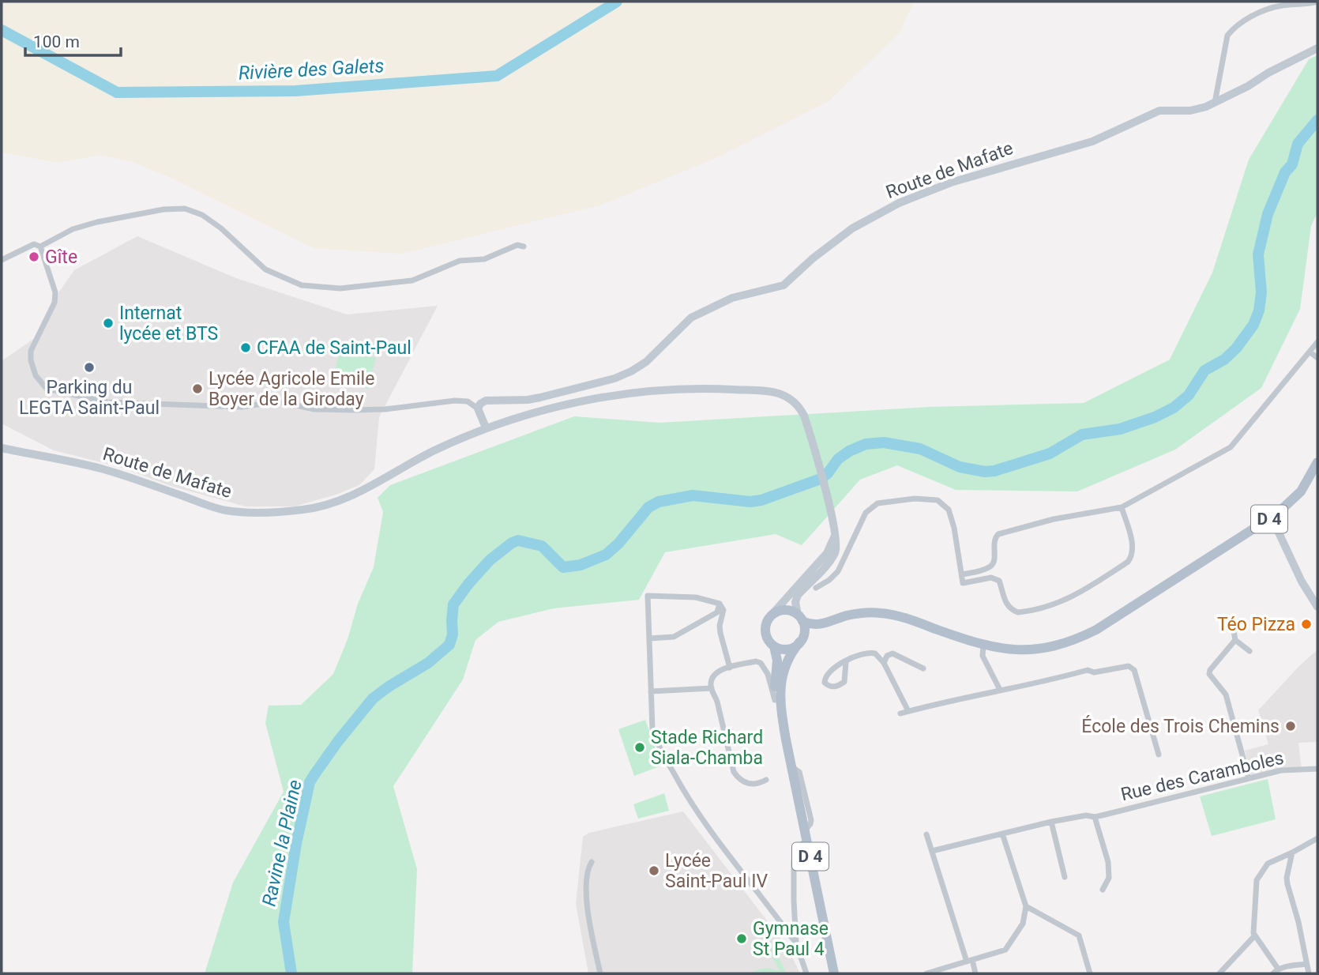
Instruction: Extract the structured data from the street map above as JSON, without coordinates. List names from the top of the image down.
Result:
{
  "streets": {
    "main road": ["Route de Mafate", "D 4"],
    "street": ["Rue des Caramboles"]
  },
  "water": ["Rivière des Galets", "Ravine la Plaine"],
  "places": [
    "Gîte",
    "Internat lycée et BTS",
    "CFAA de Saint-Paul",
    "Parking du LEGTA Saint-Paul",
    "Lycée Agricole Emile Boyer de la Giroday",
    "Téo Pizza",
    "École des Trois Chemins",
    "Stade Richard Siala-Chamba",
    "Lycée Saint-Paul IV",
    "Gymnase St Paul 4"
  ],
  "scale_bar": "100 m"
}
